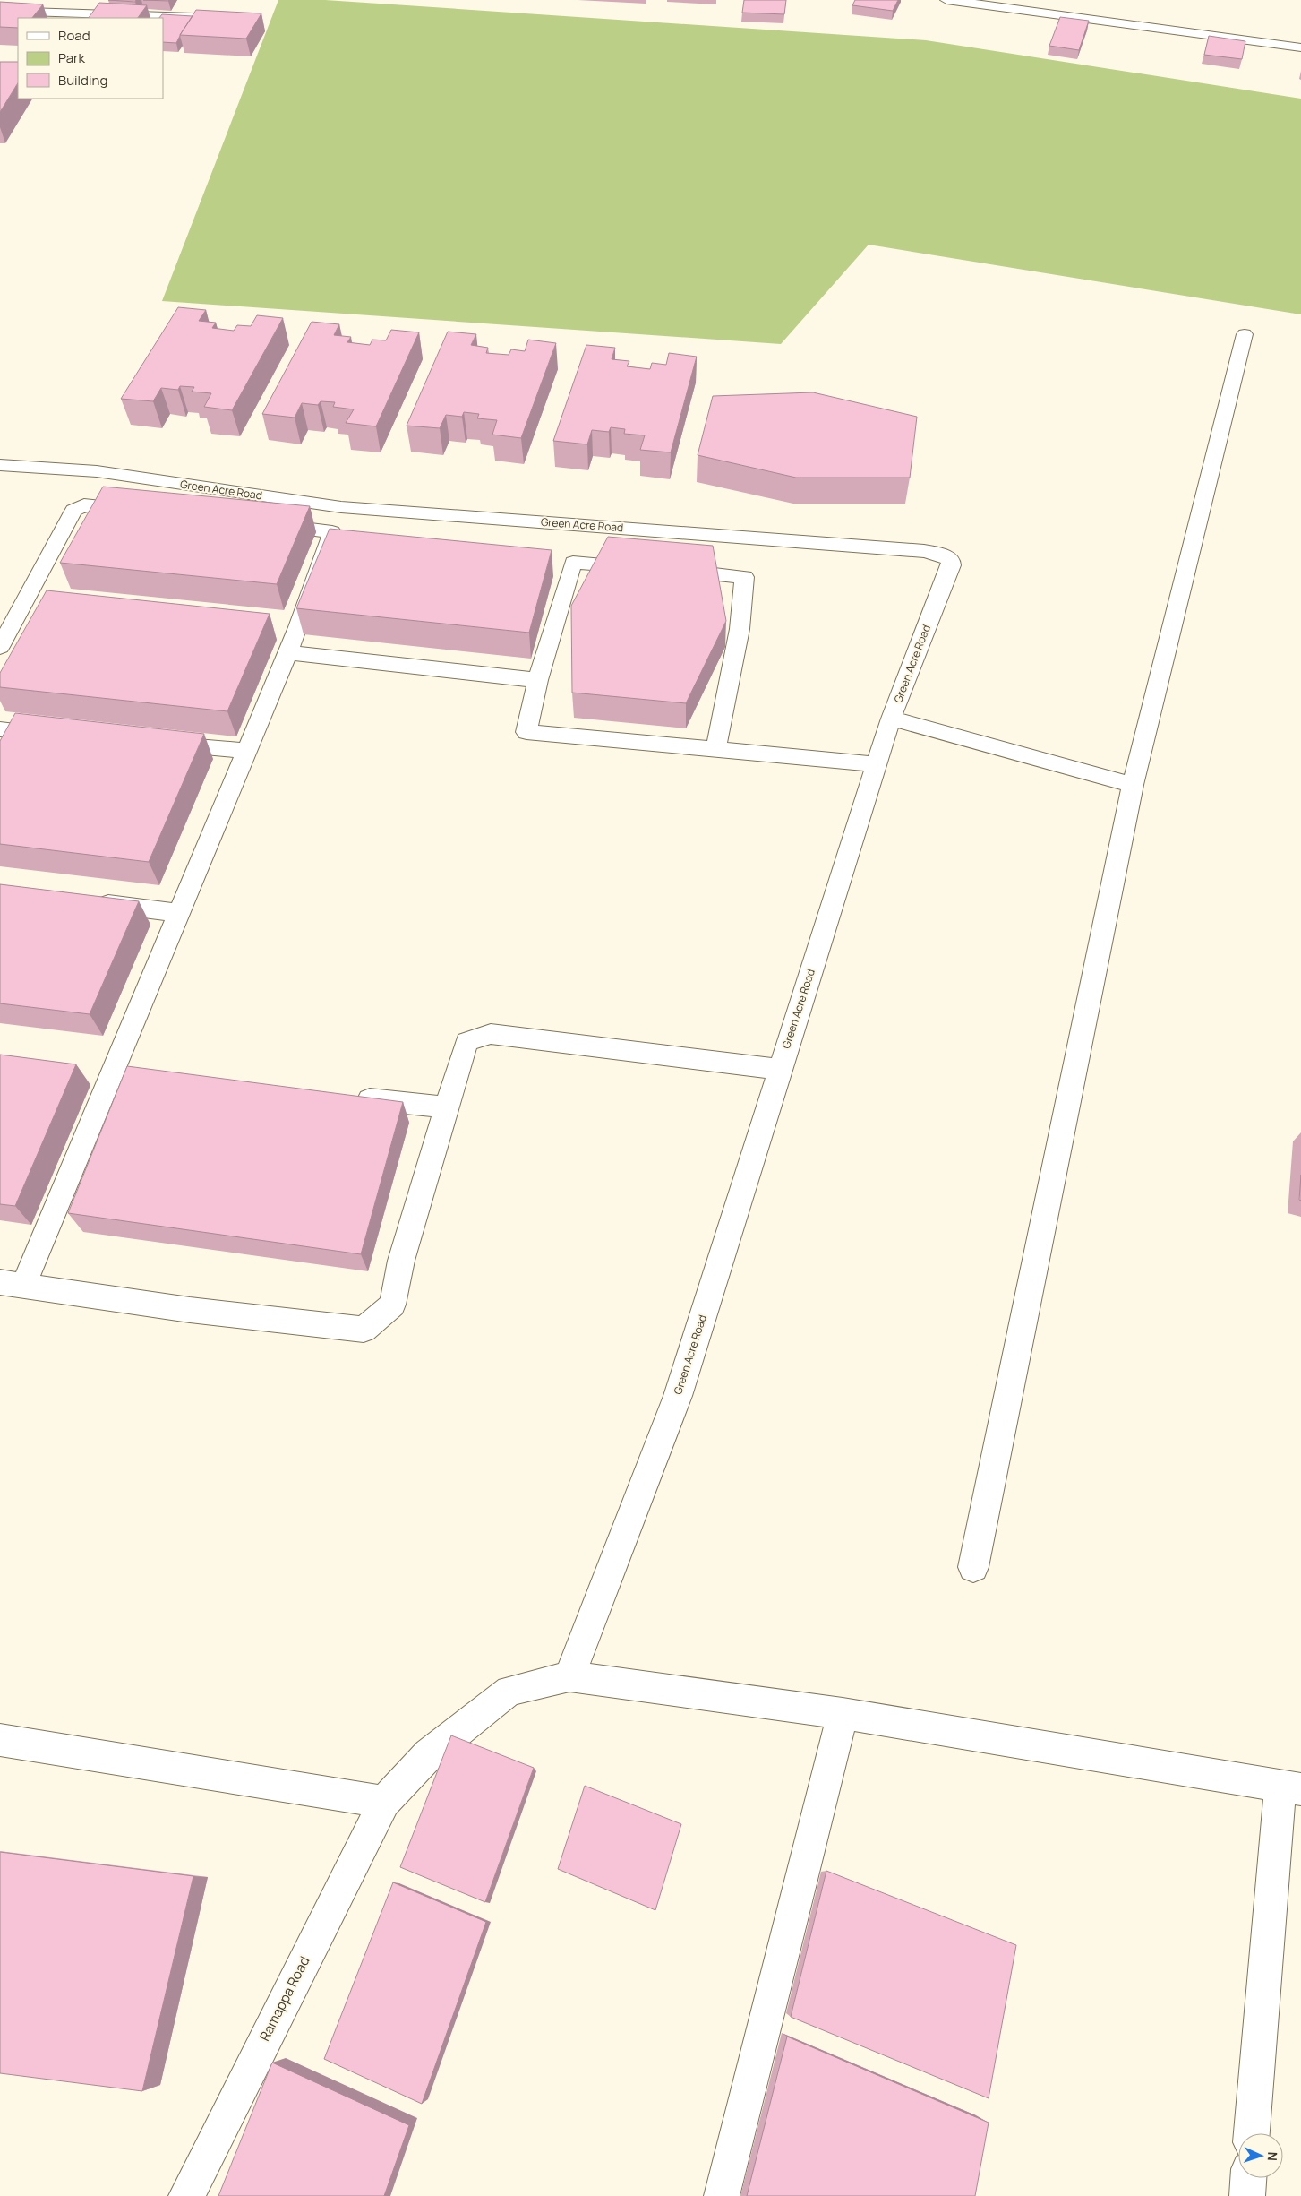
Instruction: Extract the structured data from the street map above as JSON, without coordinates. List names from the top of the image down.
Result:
{
  "streets": {
    "street": ["Green Acre Road", "Ramappa Road"]
  },
  "crossings": [
    ["Green Acre Road", "Ramappa Road"]
  ],
  "legend": ["Road", "Park", "Building"],
  "north": "right"
}
